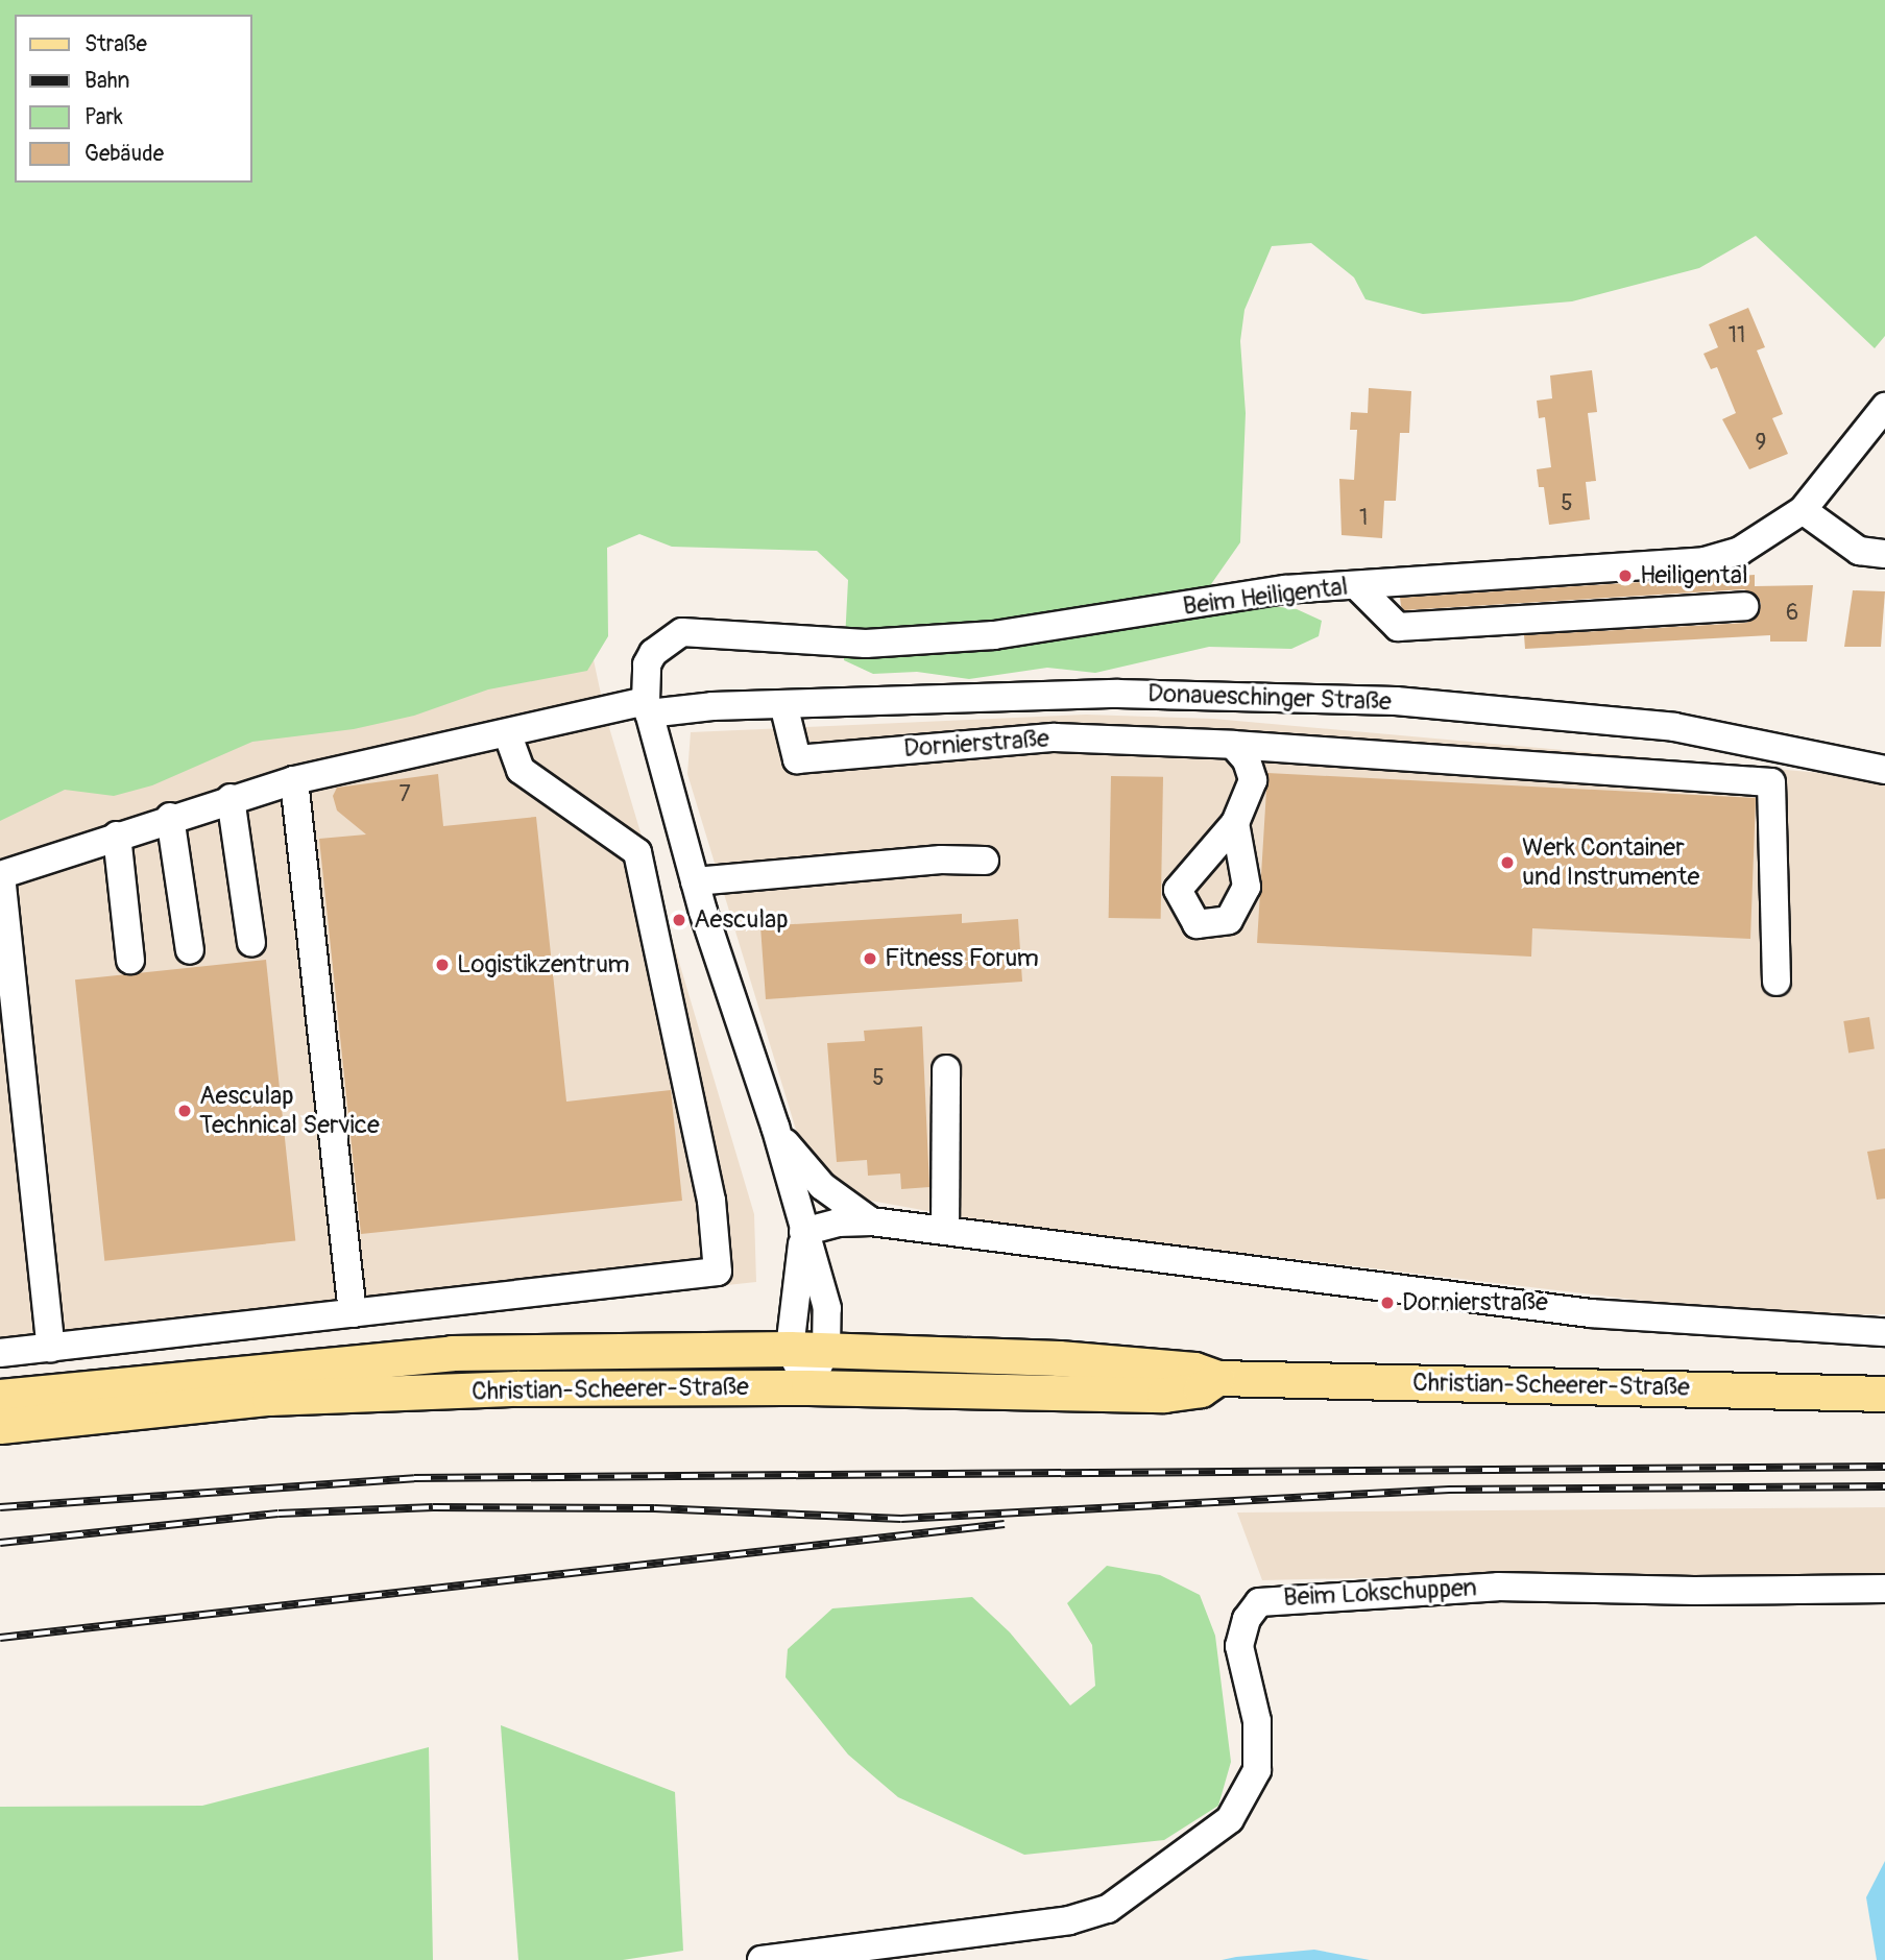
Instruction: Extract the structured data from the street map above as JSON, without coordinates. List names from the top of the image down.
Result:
{
  "streets": {
    "main road": ["Christian-Scheerer-Straße"],
    "street": [
      "Beim Heiligental",
      "Donaueschinger Straße",
      "Dornierstraße",
      "Beim Lokschuppen"
    ]
  },
  "crossings": [
    ["Beim Heiligental", "Donaueschinger Straße"],
    ["Donaueschinger Straße", "Dornierstraße"]
  ],
  "places": [
    "Heiligental",
    "Werk Container und Instrumente",
    "Aesculap",
    "Fitness Forum",
    "Logistikzentrum",
    "Aesculap Technical Service",
    "Dornierstraße"
  ],
  "house_numbers": [
    "11",
    "9",
    "5",
    "1",
    "6",
    "7",
    "5"
  ],
  "legend": [
    "Straße",
    "Bahn",
    "Park",
    "Gebäude"
  ]
}
